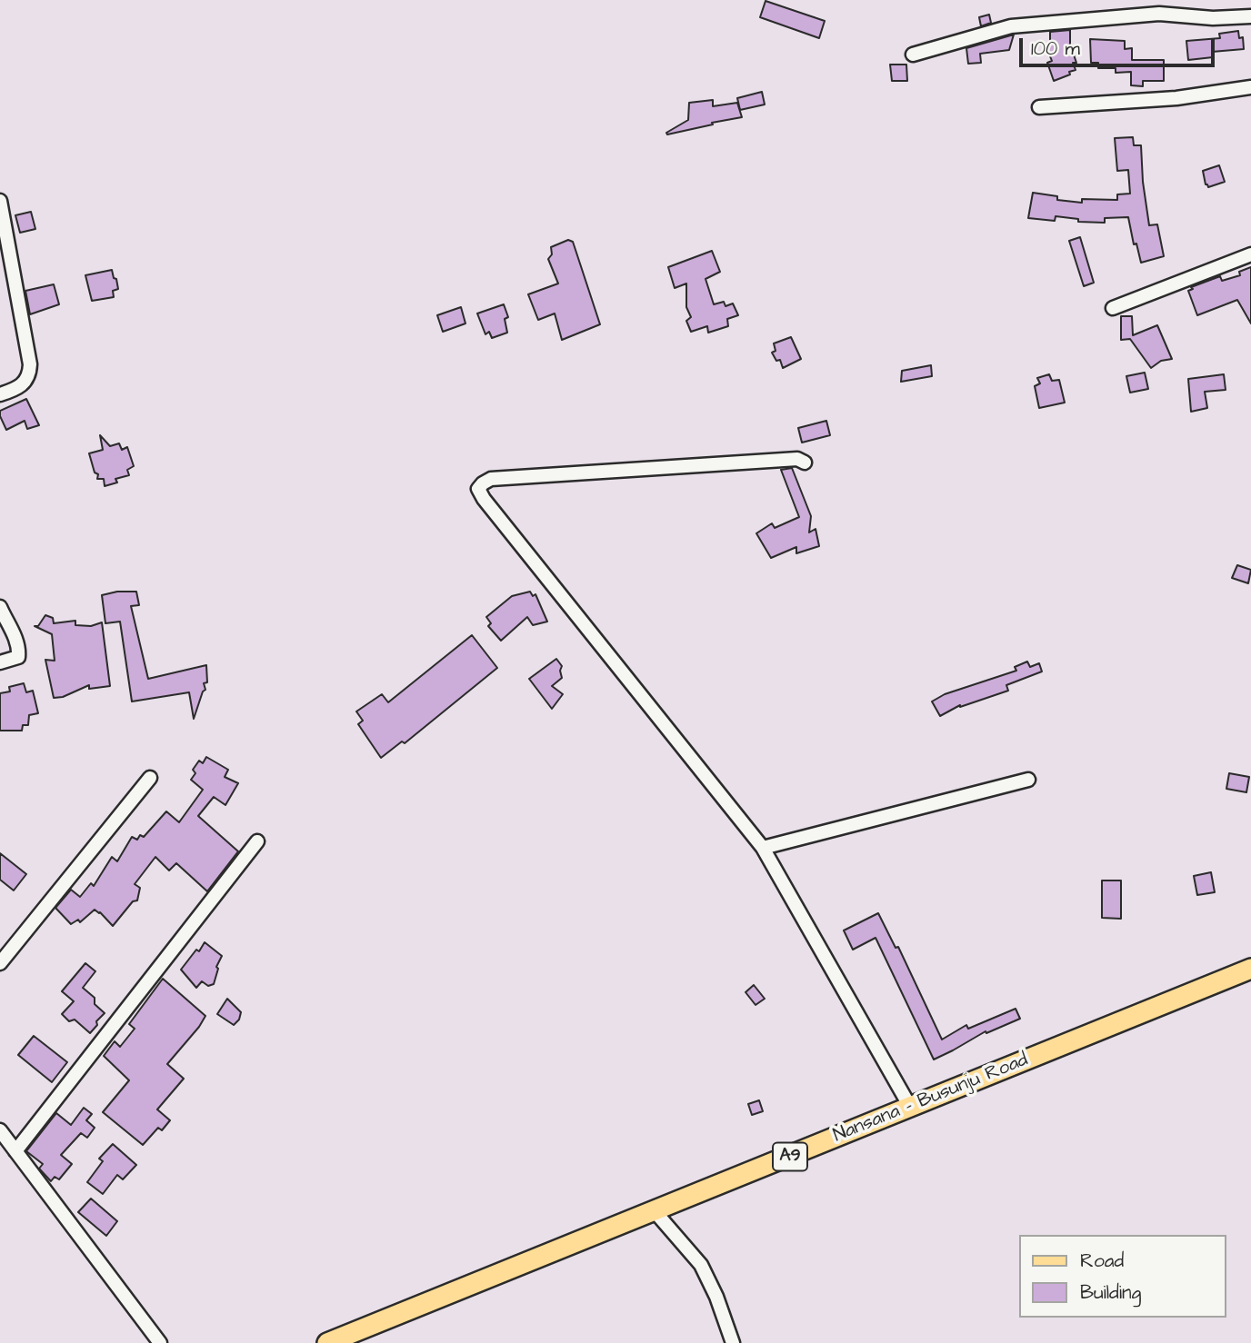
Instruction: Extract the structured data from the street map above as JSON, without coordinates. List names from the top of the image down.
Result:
{
  "streets": {
    "main road": ["Nansana - Busunju Road", "A9"]
  },
  "legend": ["Road", "Building"],
  "scale_bar": "100 m"
}
